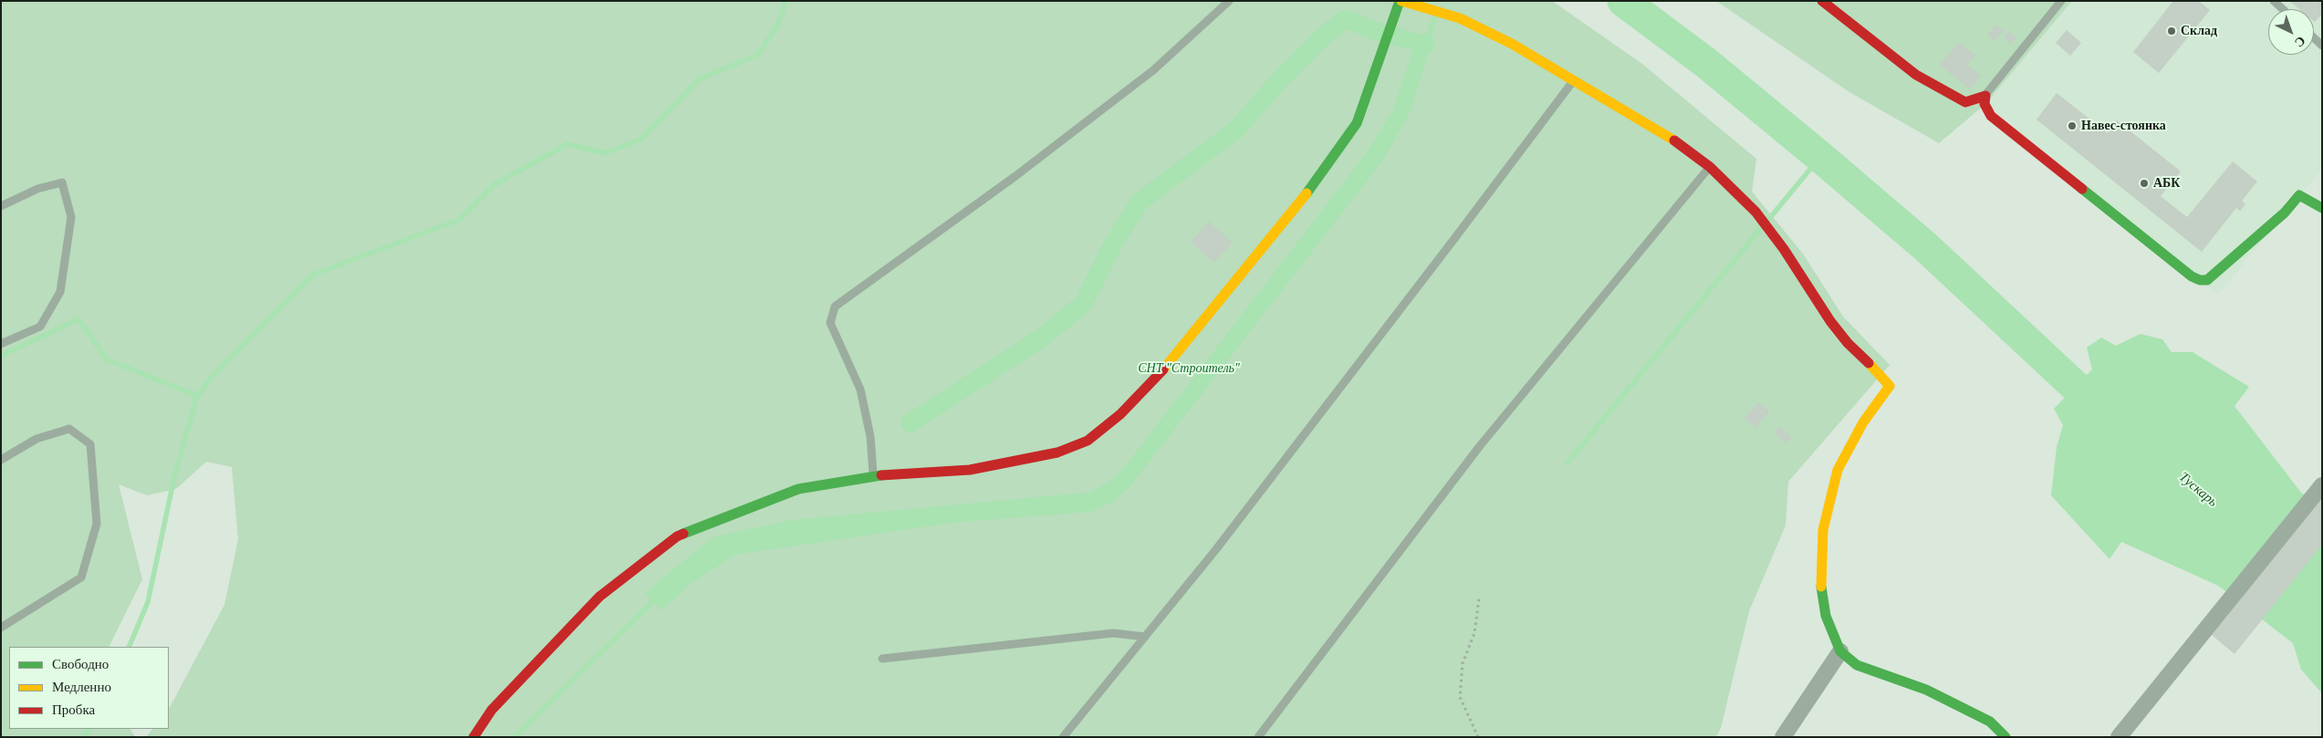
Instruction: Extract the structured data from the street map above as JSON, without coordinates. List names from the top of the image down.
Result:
{
  "water": ["Тускарь"],
  "parks": ["СНТ \"Строитель\""],
  "places": ["Склад", "Навес-стоянка", "АБК"],
  "legend": ["Свободно", "Медленно", "Пробка"],
  "north": "bottom right"
}
